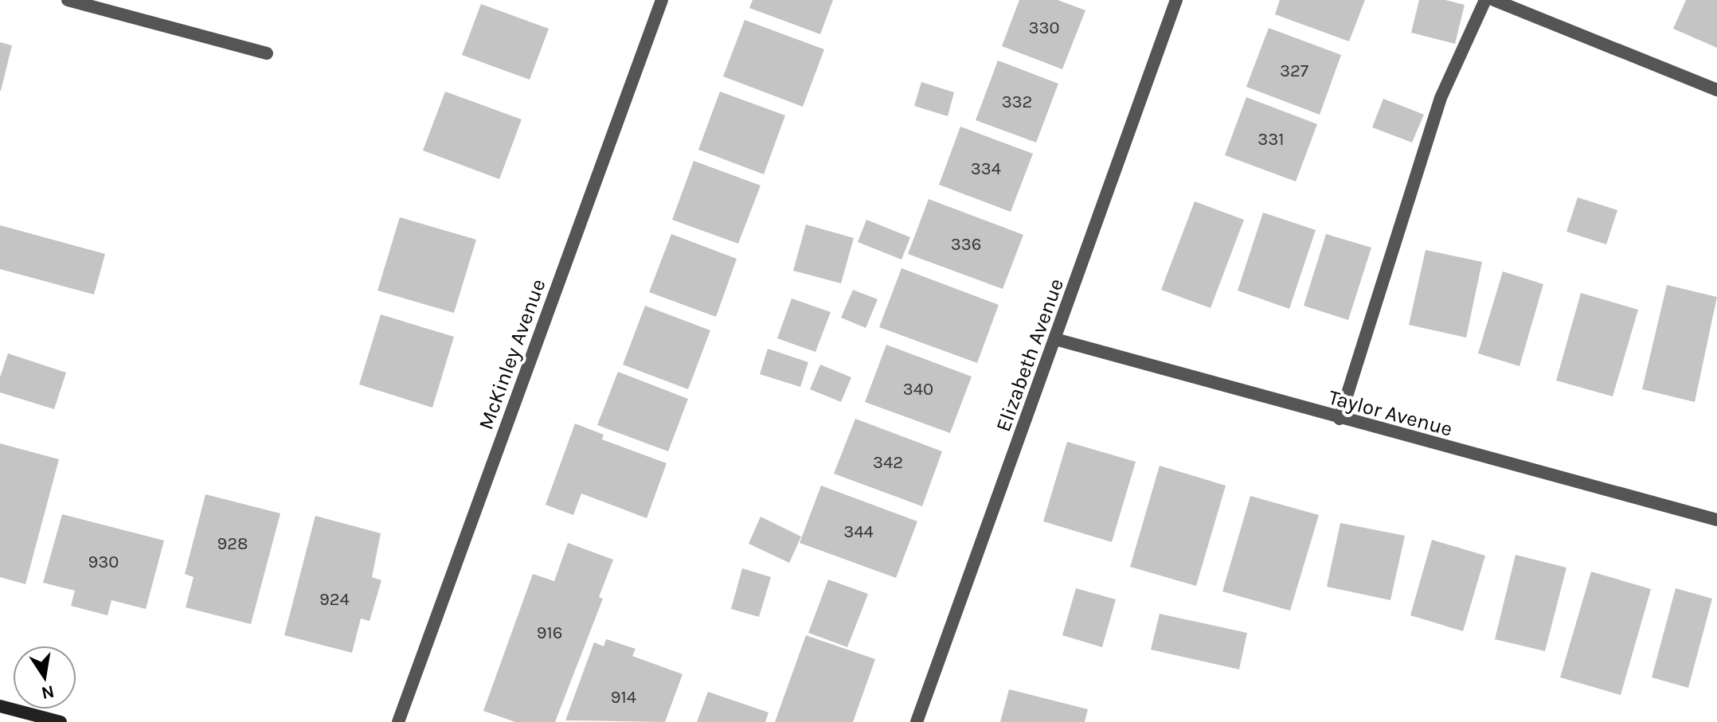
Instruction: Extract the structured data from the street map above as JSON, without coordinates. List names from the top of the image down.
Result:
{
  "streets": {
    "street": ["McKinley Avenue", "Elizabeth Avenue", "Taylor Avenue"]
  },
  "crossings": [
    ["Elizabeth Avenue", "Taylor Avenue"]
  ],
  "house_numbers": [
    "330",
    "327",
    "332",
    "331",
    "334",
    "336",
    "340",
    "342",
    "344",
    "928",
    "930",
    "924",
    "916",
    "914"
  ],
  "north": "bottom"
}
